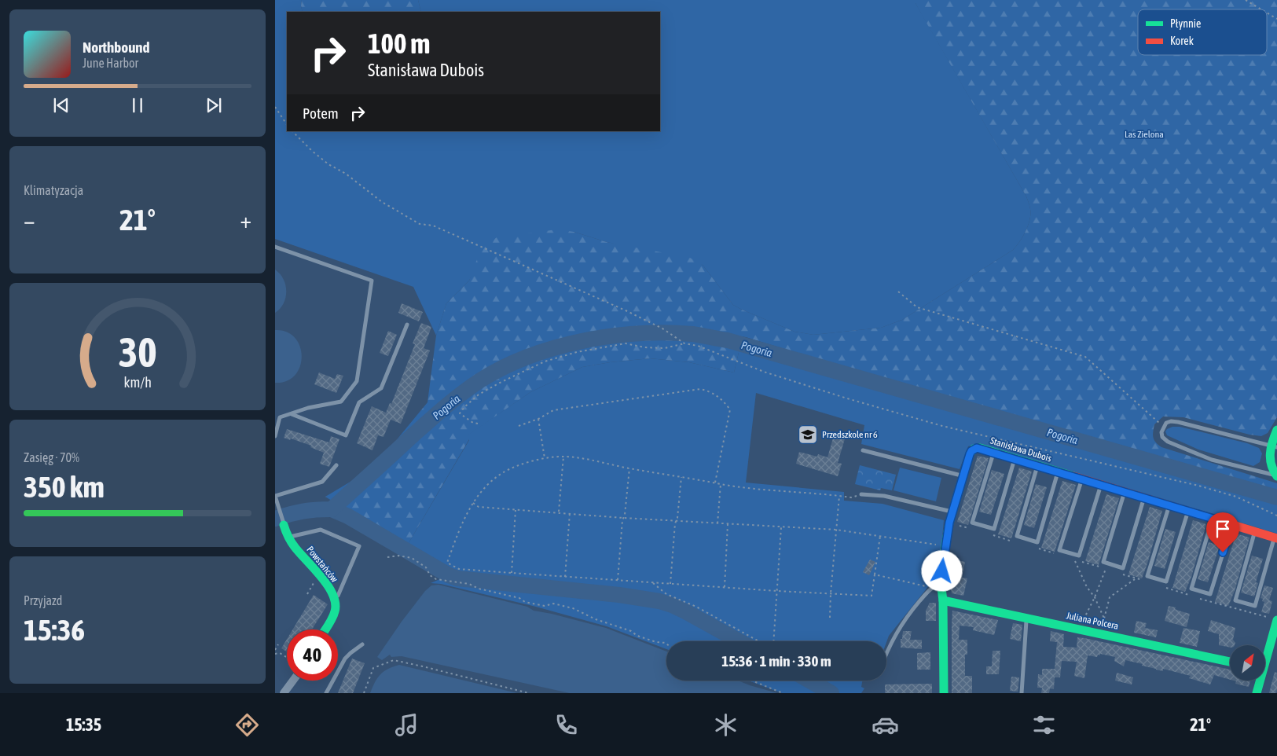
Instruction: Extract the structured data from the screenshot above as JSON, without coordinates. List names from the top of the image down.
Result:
{
  "streets": {
    "street": ["Stanisława Dubois", "Powstańców", "Juliana Polcera"]
  },
  "crossings": [
    ["Stanisława Dubois", "Juliana Polcera"]
  ],
  "water": ["Pogoria"],
  "parks": ["Las Zielona"],
  "places": {
    "school or university": ["Przedszkole nr 6"]
  },
  "legend": ["Płynnie", "Korek"],
  "north": "top right",
  "page": {
    "turn": ["100 m", "Stanisława Dubois"],
    "song": ["Northbound", "June Harbor"],
    "then": "Potem",
    "tile": [
      "Klimatyzacja",
      ["Zasięg · 70%", "350 km"],
      ["Przyjazd", "15:36"]
    ],
    "heat": ["−", "21°", "+"],
    "limit": "40",
    "trip": "15:36 · 1 min · 330 m",
    "tabs": ["15:35", "21°"],
    "gauge": ["30", "km/h"]
  }
}
